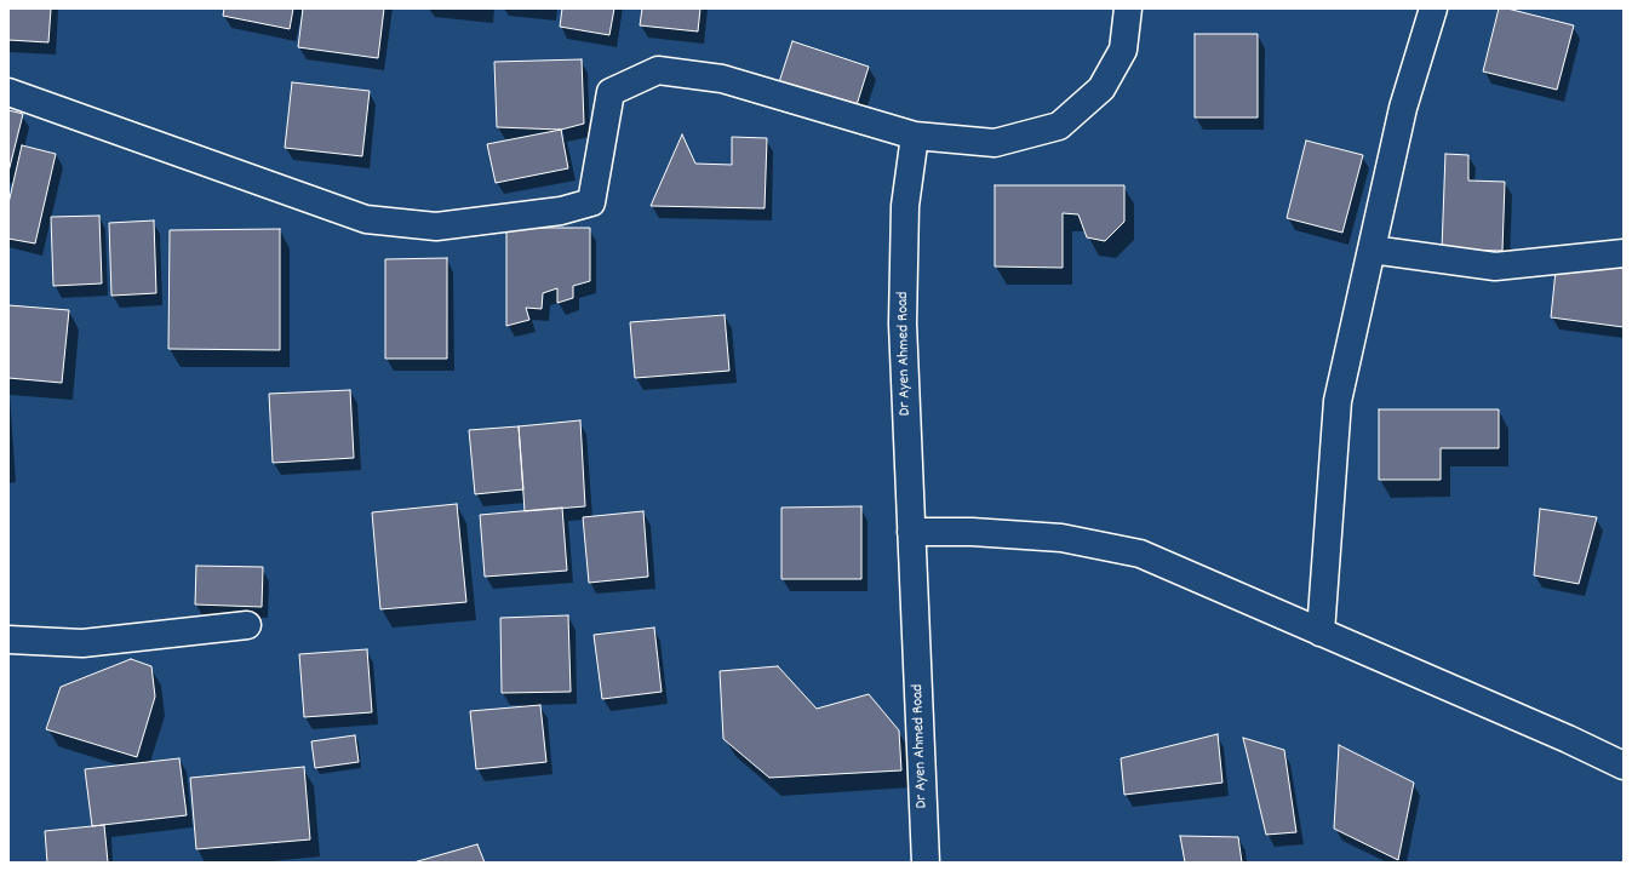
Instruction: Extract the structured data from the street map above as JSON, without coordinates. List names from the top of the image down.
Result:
{
  "streets": {
    "street": ["Dr Ayen Ahmed Road"]
  }
}
